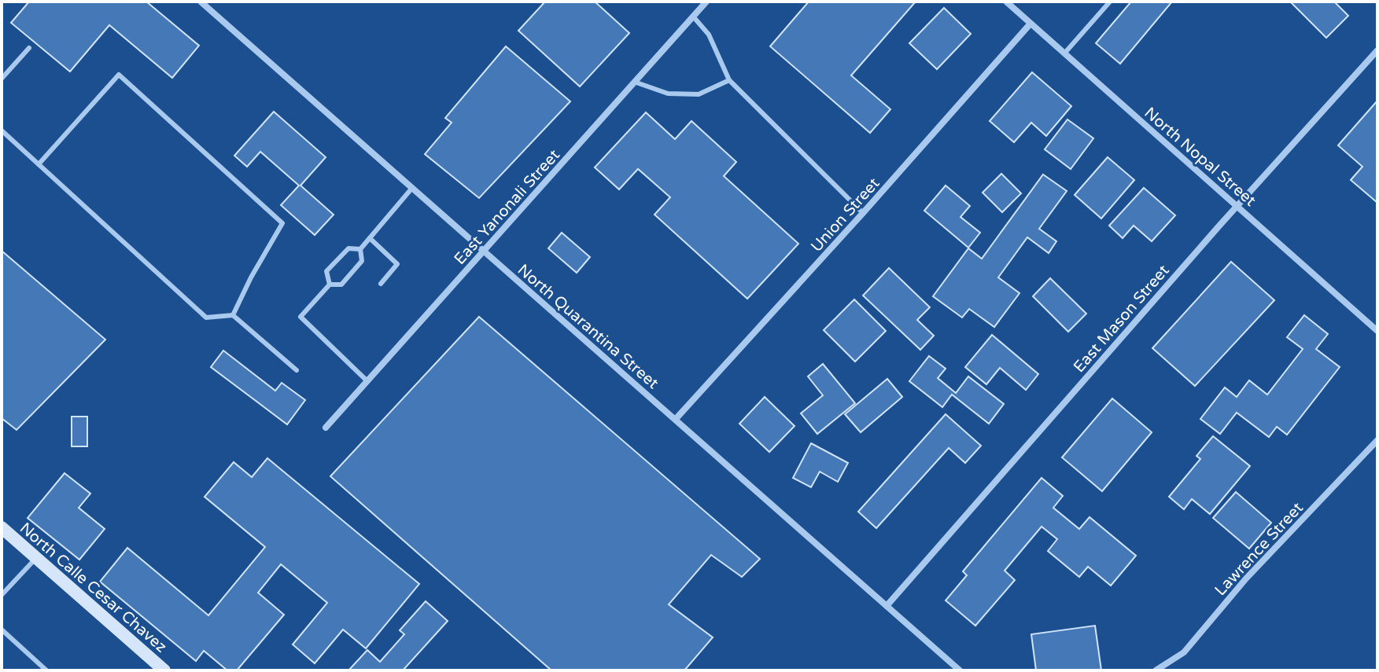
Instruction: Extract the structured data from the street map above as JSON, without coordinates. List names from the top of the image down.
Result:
{
  "streets": {
    "street": [
      "North Nopal Street",
      "East Yanonali Street",
      "Union Street",
      "East Mason Street",
      "North Quarantina Street",
      "Lawrence Street",
      "North Calle Cesar Chavez"
    ]
  },
  "crossings": [
    ["North Nopal Street", "Union Street"],
    ["North Nopal Street", "East Mason Street"],
    ["East Yanonali Street", "North Quarantina Street"],
    ["Union Street", "North Quarantina Street"],
    ["East Mason Street", "North Quarantina Street"]
  ]
}
